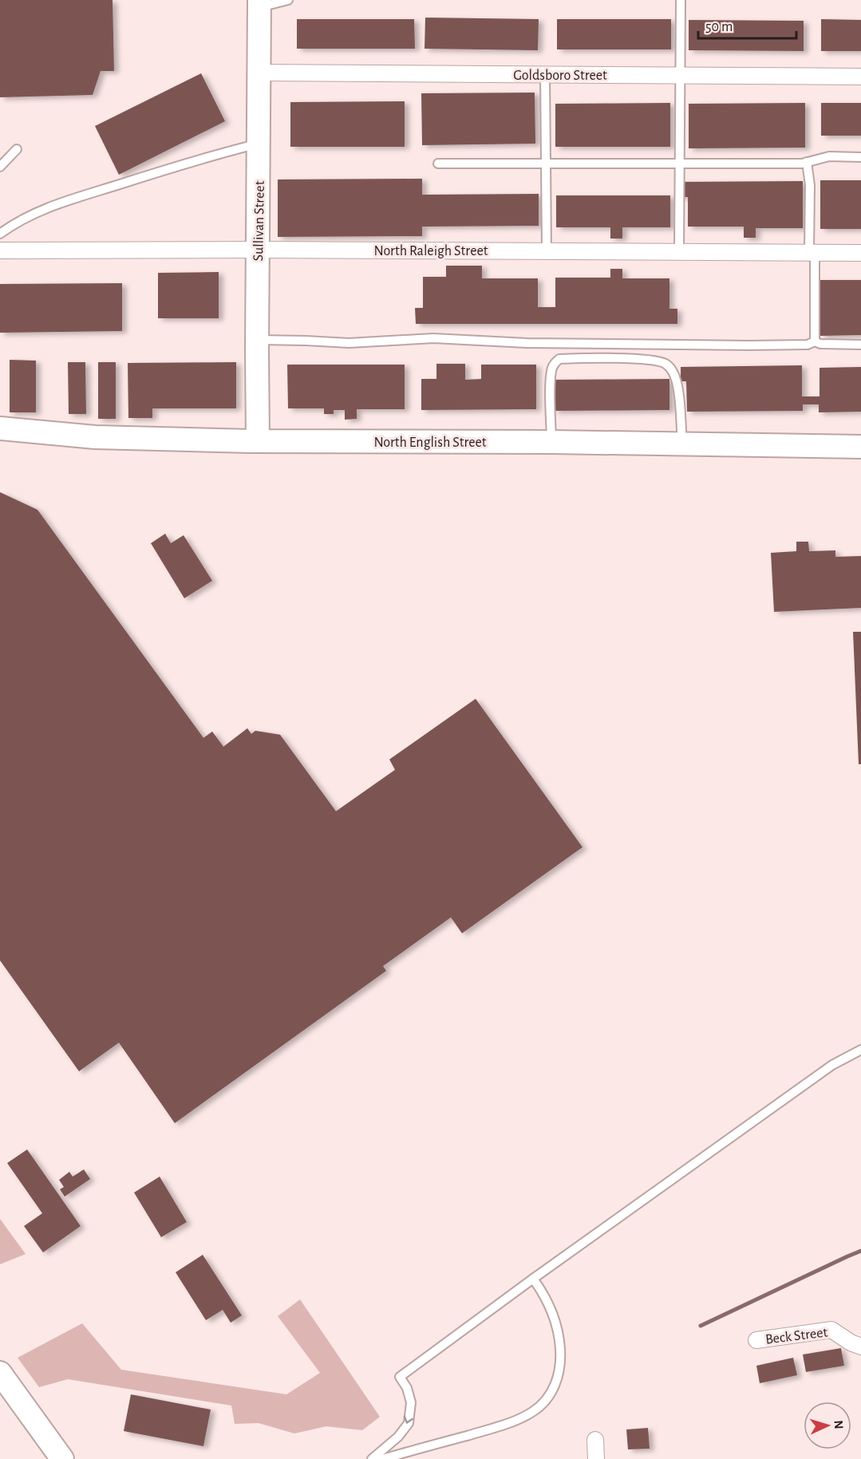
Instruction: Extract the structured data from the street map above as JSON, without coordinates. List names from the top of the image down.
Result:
{
  "streets": {
    "street": [
      "Goldsboro Street",
      "Sullivan Street",
      "North Raleigh Street",
      "North English Street",
      "Beck Street"
    ]
  },
  "crossings": [
    ["Goldsboro Street", "Sullivan Street"],
    ["Sullivan Street", "North Raleigh Street"],
    ["Sullivan Street", "North English Street"]
  ],
  "scale_bar": "50 m",
  "north": "right"
}
